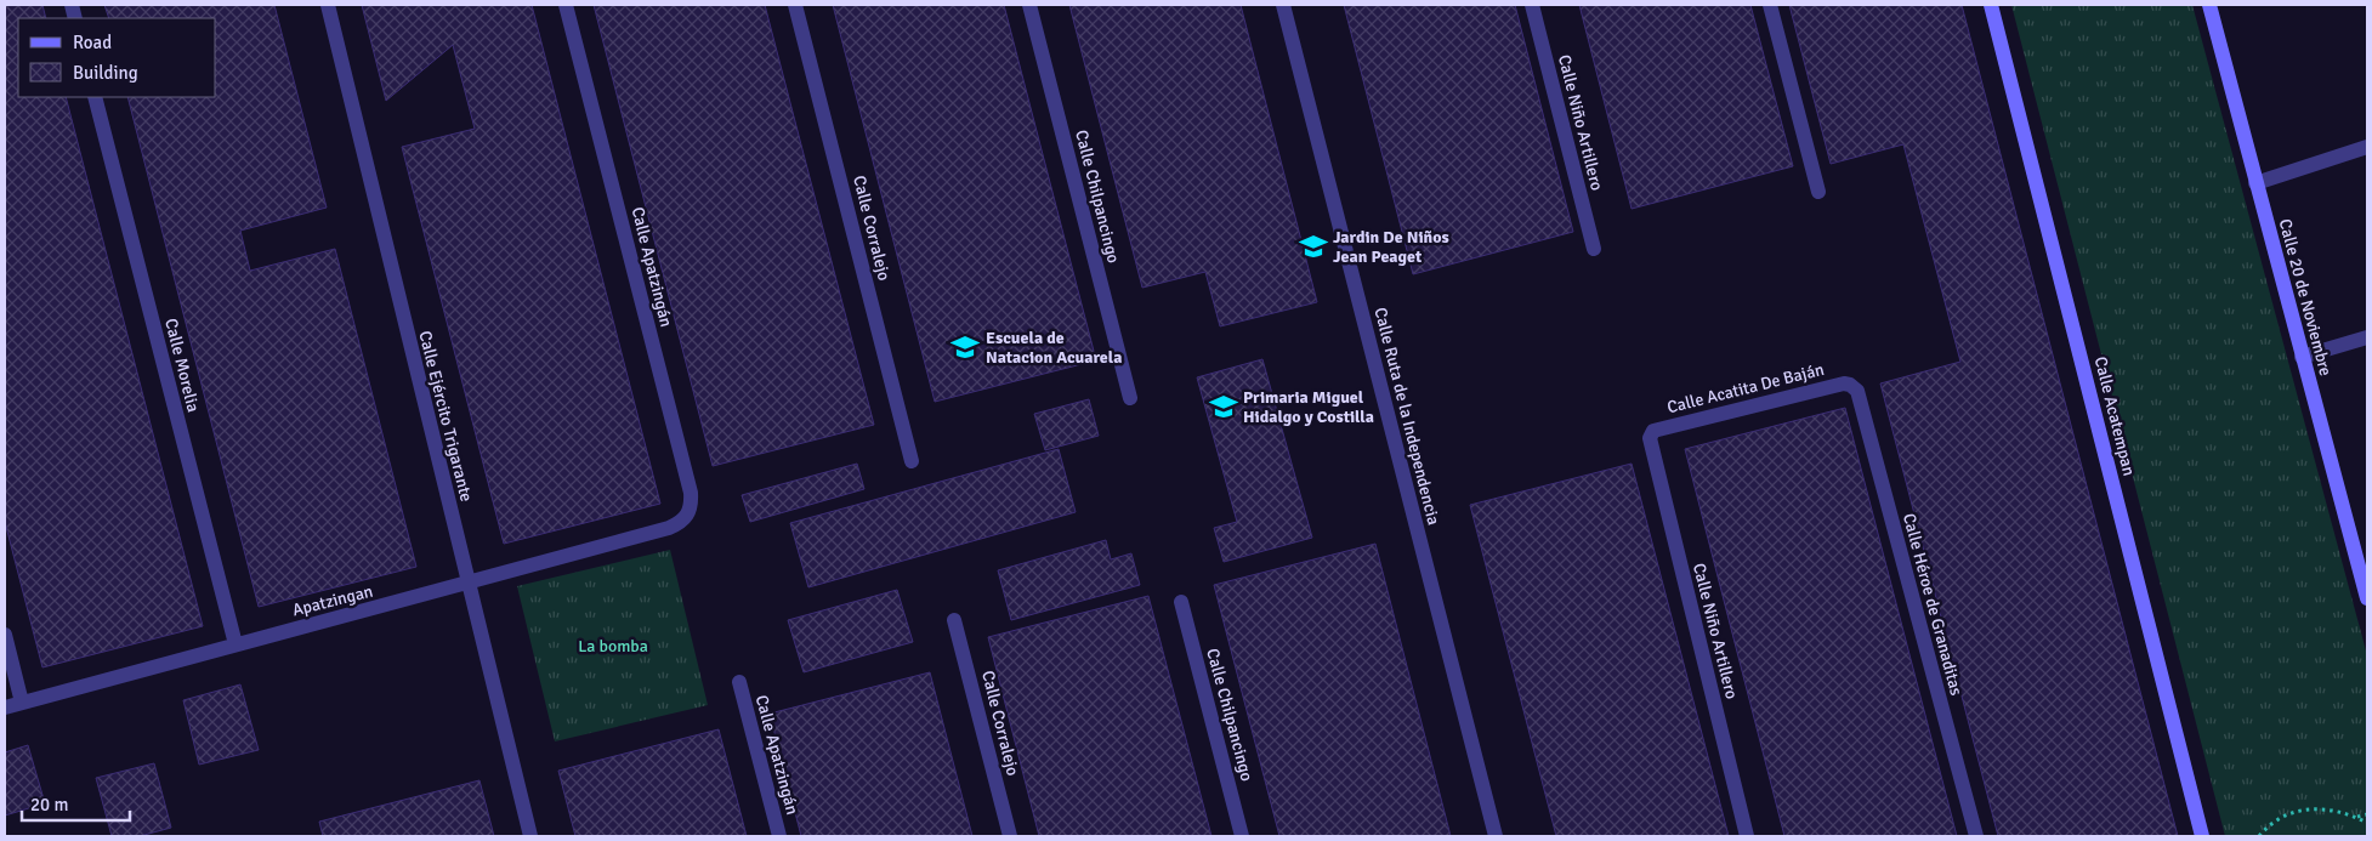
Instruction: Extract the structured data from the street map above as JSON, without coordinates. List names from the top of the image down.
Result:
{
  "streets": {
    "street": [
      "Calle Niño Artillero",
      "Calle Chilpancingo",
      "Calle Corralejo",
      "Calle Apatzingán",
      "Calle 20 de Noviembre",
      "Calle Morelia",
      "Calle Acatita De Baján",
      "Calle Ejército Trigarante",
      "Calle Ruta de la Independencia",
      "Calle Acatempan",
      "Apatzingan",
      "Calle Héroe de Granaditas"
    ]
  },
  "crossings": [
    ["Calle Niño Artillero", "Calle Acatita De Baján"],
    ["Calle Apatzingán", "Apatzingan"],
    ["Calle Morelia", "Apatzingan"],
    ["Calle Acatita De Baján", "Calle Héroe de Granaditas"],
    ["Calle Ejército Trigarante", "Apatzingan"]
  ],
  "parks": ["La bomba"],
  "places": {
    "school or university": ["Jardin De Niños Jean Peaget", "Escuela de Natacion Acuarela", "Primaria Miguel Hidalgo y Costilla"]
  },
  "legend": ["Road", "Building"],
  "scale_bar": "20 m"
}
